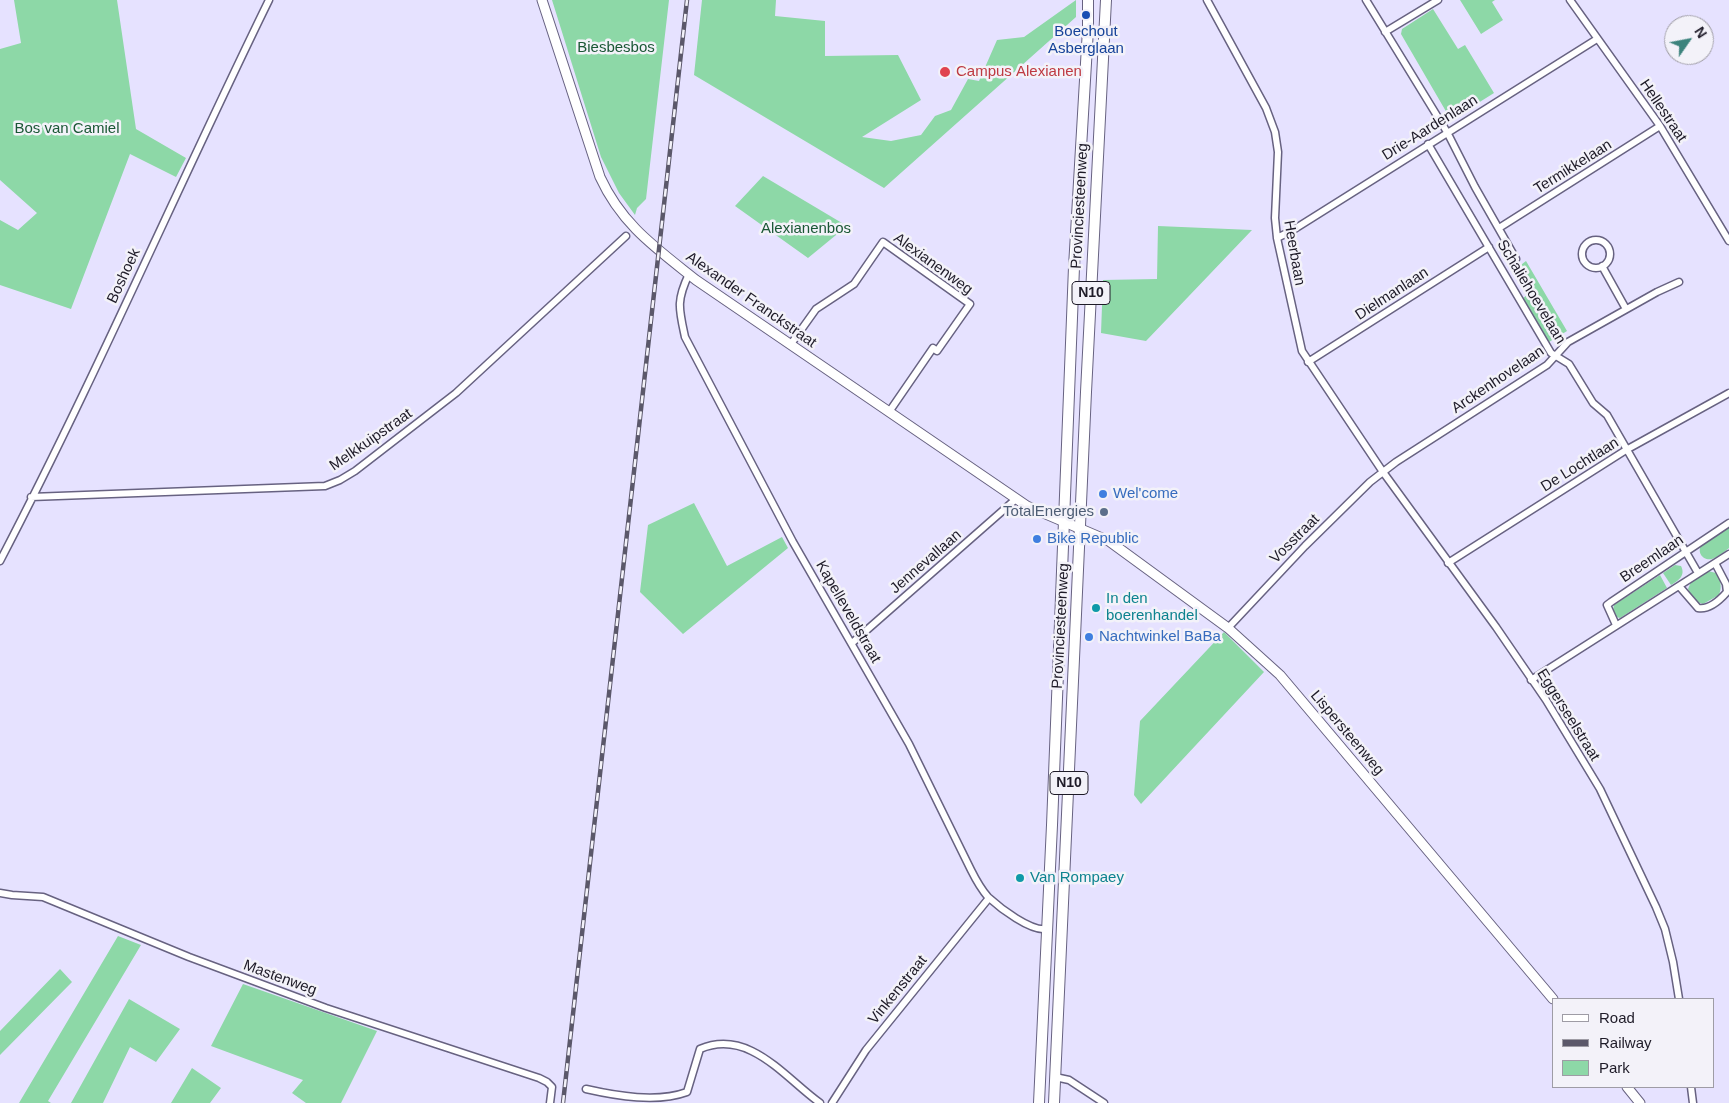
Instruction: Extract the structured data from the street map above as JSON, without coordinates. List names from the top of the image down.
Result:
{
  "streets": {
    "main road": ["Provinciesteenweg", "N10"],
    "street": [
      "Hellestraat",
      "Drie-Aardenlaan",
      "Termikkelaan",
      "Heerbaan",
      "Alexianenweg",
      "Boshoek",
      "Schaliehoevelaan",
      "Dielmanlaan",
      "Alexander Franckstraat",
      "Arckenhovelaan",
      "Melkkuipstraat",
      "De Lochtlaan",
      "Vosstraat",
      "Breemlaan",
      "Jennevallaan",
      "Kapelleveldstraat",
      "Eggerseelstraat",
      "Lispersteenweg",
      "Mastenweg",
      "Vinkenstraat"
    ]
  },
  "crossings": [
    ["Hellestraat", "Drie-Aardenlaan"],
    ["Hellestraat", "Termikkelaan"],
    ["Drie-Aardenlaan", "Heerbaan"],
    ["Drie-Aardenlaan", "Schaliehoevelaan"],
    ["Termikkelaan", "Schaliehoevelaan"],
    ["Provinciesteenweg", "Alexander Franckstraat"],
    ["Provinciesteenweg", "Kapelleveldstraat"],
    ["Provinciesteenweg", "Lispersteenweg"],
    ["Heerbaan", "Dielmanlaan"],
    ["Heerbaan", "Arckenhovelaan"],
    ["Heerbaan", "Vosstraat"],
    ["Heerbaan", "Eggerseelstraat"],
    ["Alexianenweg", "Alexander Franckstraat"],
    ["Boshoek", "Melkkuipstraat"],
    ["Schaliehoevelaan", "Dielmanlaan"],
    ["Schaliehoevelaan", "Arckenhovelaan"],
    ["Schaliehoevelaan", "De Lochtlaan"],
    ["Schaliehoevelaan", "Breemlaan"],
    ["Alexander Franckstraat", "Jennevallaan"],
    ["Alexander Franckstraat", "Kapelleveldstraat"],
    ["Alexander Franckstraat", "Lispersteenweg"],
    ["Arckenhovelaan", "Vosstraat"],
    ["Arckenhovelaan", "Eggerseelstraat"],
    ["De Lochtlaan", "Eggerseelstraat"],
    ["Vosstraat", "Eggerseelstraat"],
    ["Vosstraat", "Lispersteenweg"],
    ["Jennevallaan", "Kapelleveldstraat"],
    ["Kapelleveldstraat", "Vinkenstraat"]
  ],
  "parks": ["Biesbesbos", "Bos van Camiel", "Alexianenbos"],
  "places": [
    "Boechout Asberglaan",
    "Campus Alexianen",
    "Wel'come",
    "TotalEnergies",
    "Bike Republic",
    "In den boerenhandel",
    "Nachtwinkel BaBa",
    "Van Rompaey"
  ],
  "legend": ["Road", "Railway", "Park"],
  "north": "top right"
}
